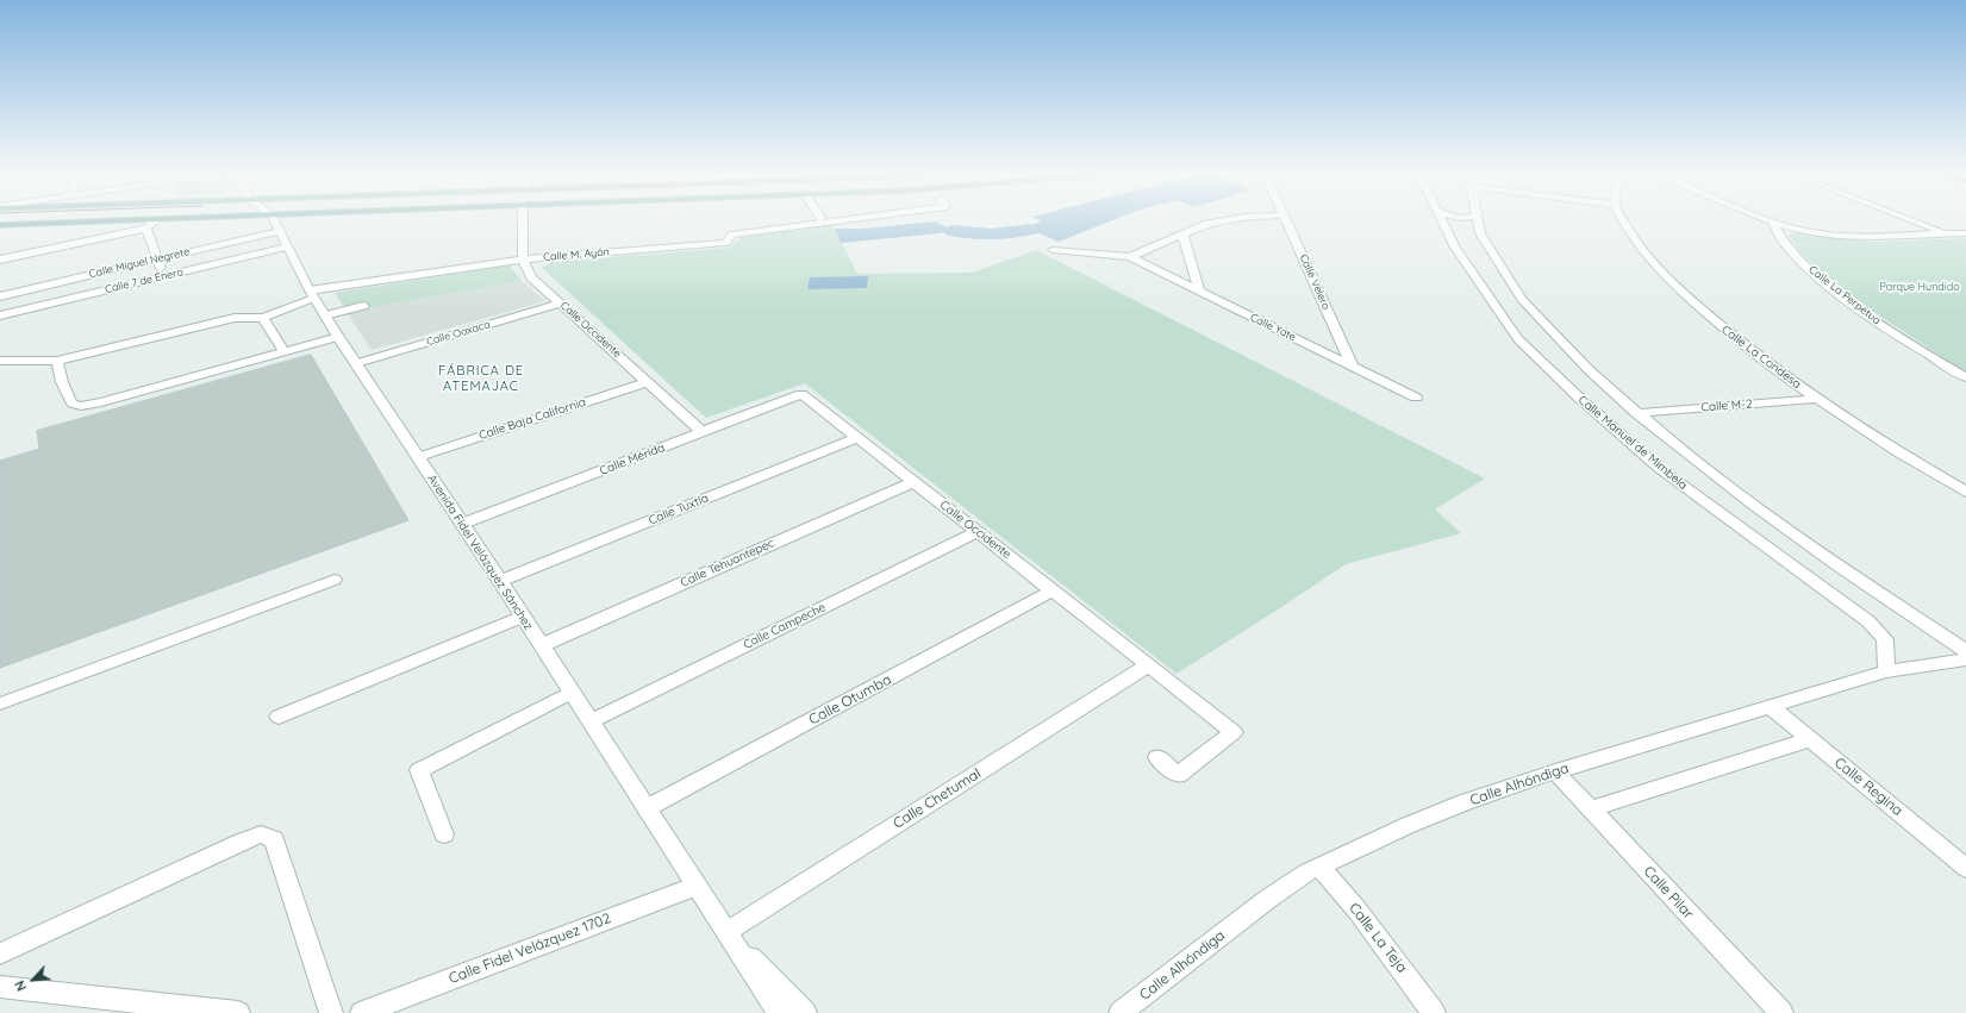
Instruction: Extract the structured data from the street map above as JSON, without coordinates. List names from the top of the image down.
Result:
{
  "streets": {
    "street": [
      "Calle M. Ayón",
      "Calle Miguel Negrete",
      "Calle 7 de Enero",
      "Calle Velero",
      "Calle La Perpetua",
      "Calle Yate",
      "Calle Occidente",
      "Calle Oaxaca",
      "Calle La Condesa",
      "Calle M-2",
      "Calle Baja California",
      "Calle Manuel de Mimbela",
      "Calle Mérida",
      "Calle Tuxtla",
      "Avenida Fidel Velázquez Sánchez",
      "Calle Tehuantepec",
      "Calle Campeche",
      "Calle Otumba",
      "Calle Alhóndiga",
      "Calle Regina",
      "Calle Chetumal",
      "Calle Pilar",
      "Calle La Teja",
      "Calle Fidel Velázquez 1702"
    ]
  },
  "crossings": [
    ["Calle M. Ayón", "Calle Occidente"],
    ["Calle M. Ayón", "Avenida Fidel Velázquez Sánchez"],
    ["Calle Miguel Negrete", "Avenida Fidel Velázquez Sánchez"],
    ["Calle 7 de Enero", "Avenida Fidel Velázquez Sánchez"],
    ["Calle Velero", "Calle Yate"],
    ["Calle Occidente", "Calle Oaxaca"],
    ["Calle Occidente", "Calle Baja California"],
    ["Calle Occidente", "Calle Mérida"],
    ["Calle Occidente", "Calle Tuxtla"],
    ["Calle Occidente", "Calle Tehuantepec"],
    ["Calle Occidente", "Calle Campeche"],
    ["Calle Occidente", "Calle Otumba"],
    ["Calle Occidente", "Calle Chetumal"],
    ["Calle Oaxaca", "Avenida Fidel Velázquez Sánchez"],
    ["Calle La Condesa", "Calle M-2"],
    ["Calle Baja California", "Avenida Fidel Velázquez Sánchez"],
    ["Calle Manuel de Mimbela", "Calle Alhóndiga"],
    ["Calle Mérida", "Avenida Fidel Velázquez Sánchez"],
    ["Calle Tuxtla", "Avenida Fidel Velázquez Sánchez"],
    ["Avenida Fidel Velázquez Sánchez", "Calle Tehuantepec"],
    ["Avenida Fidel Velázquez Sánchez", "Calle Campeche"],
    ["Avenida Fidel Velázquez Sánchez", "Calle Otumba"],
    ["Avenida Fidel Velázquez Sánchez", "Calle Chetumal"],
    ["Avenida Fidel Velázquez Sánchez", "Calle Fidel Velázquez 1702"],
    ["Calle Alhóndiga", "Calle Regina"],
    ["Calle Alhóndiga", "Calle Pilar"],
    ["Calle Alhóndiga", "Calle La Teja"]
  ],
  "districts": ["FÁBRICA DE ATEMAJAC"],
  "parks": ["Parque Hundido"],
  "north": "bottom left"
}
